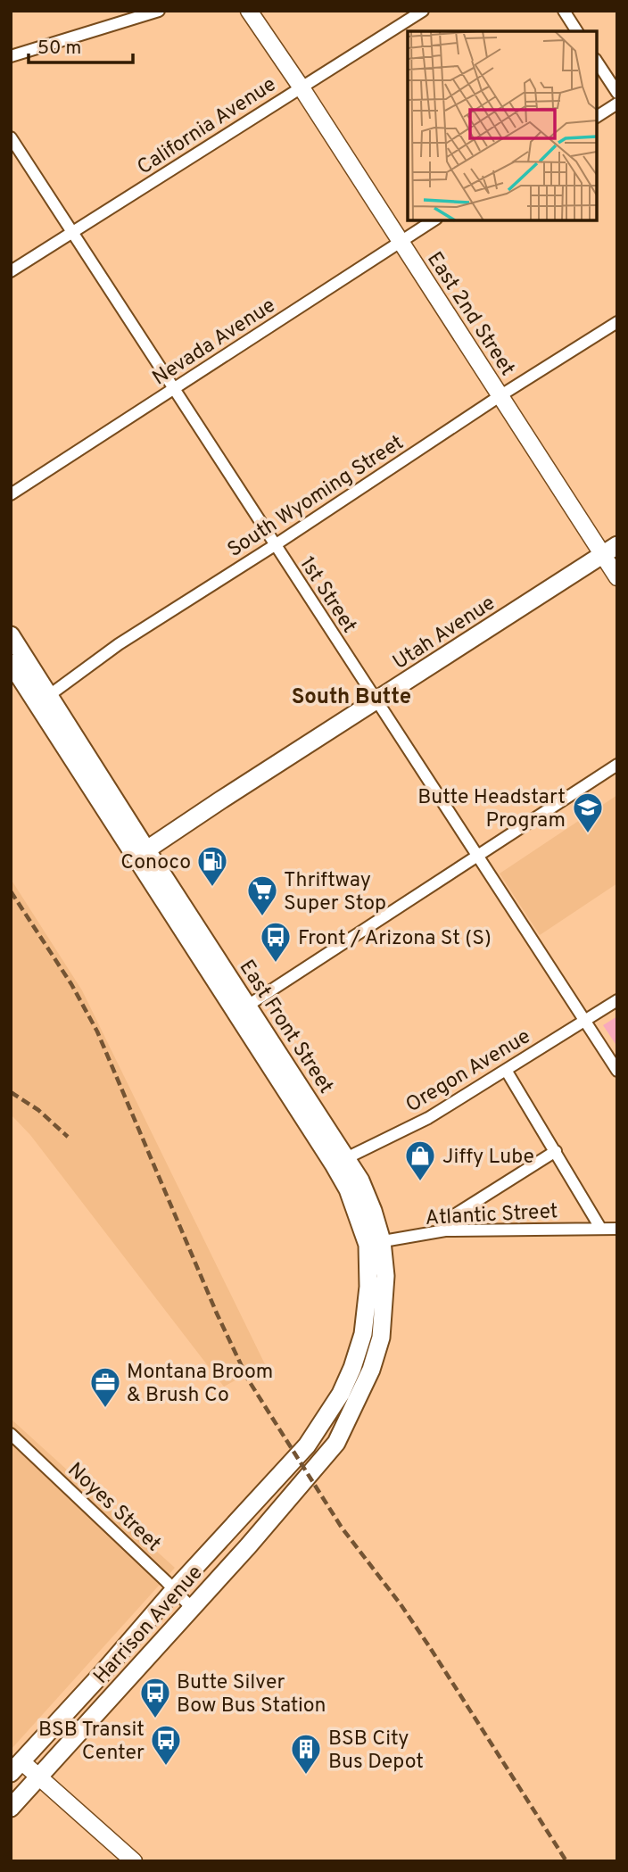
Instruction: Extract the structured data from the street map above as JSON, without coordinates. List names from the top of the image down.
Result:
{
  "streets": {
    "main road": ["Utah Avenue", "East Front Street", "Harrison Avenue"],
    "street": [
      "California Avenue",
      "East 2nd Street",
      "Nevada Avenue",
      "South Wyoming Street",
      "1st Street",
      "Oregon Avenue",
      "Atlantic Street",
      "Noyes Street"
    ]
  },
  "crossings": [
    ["California Avenue", "East 2nd Street"],
    ["California Avenue", "1st Street"],
    ["East 2nd Street", "Nevada Avenue"],
    ["East 2nd Street", "South Wyoming Street"],
    ["East 2nd Street", "Utah Avenue"],
    ["Nevada Avenue", "1st Street"],
    ["South Wyoming Street", "1st Street"],
    ["South Wyoming Street", "East Front Street"],
    ["1st Street", "Utah Avenue"],
    ["1st Street", "Oregon Avenue"],
    ["Utah Avenue", "East Front Street"],
    ["East Front Street", "Oregon Avenue"],
    ["East Front Street", "Atlantic Street"],
    ["East Front Street", "Harrison Avenue"],
    ["Noyes Street", "Harrison Avenue"]
  ],
  "districts": ["South Butte"],
  "places": {
    "school or university": ["Butte Headstart Program"],
    "fuel station": ["Conoco"],
    "supermarket": ["Thriftway Super Stop"],
    "bus stop": ["Front / Arizona St (S)", "Butte Silver Bow Bus Station", "BSB Transit Center"],
    "shop": ["Jiffy Lube"],
    "office": ["Montana Broom & Brush Co"],
    "building": ["BSB City Bus Depot"]
  },
  "scale_bar": "50 m"
}
